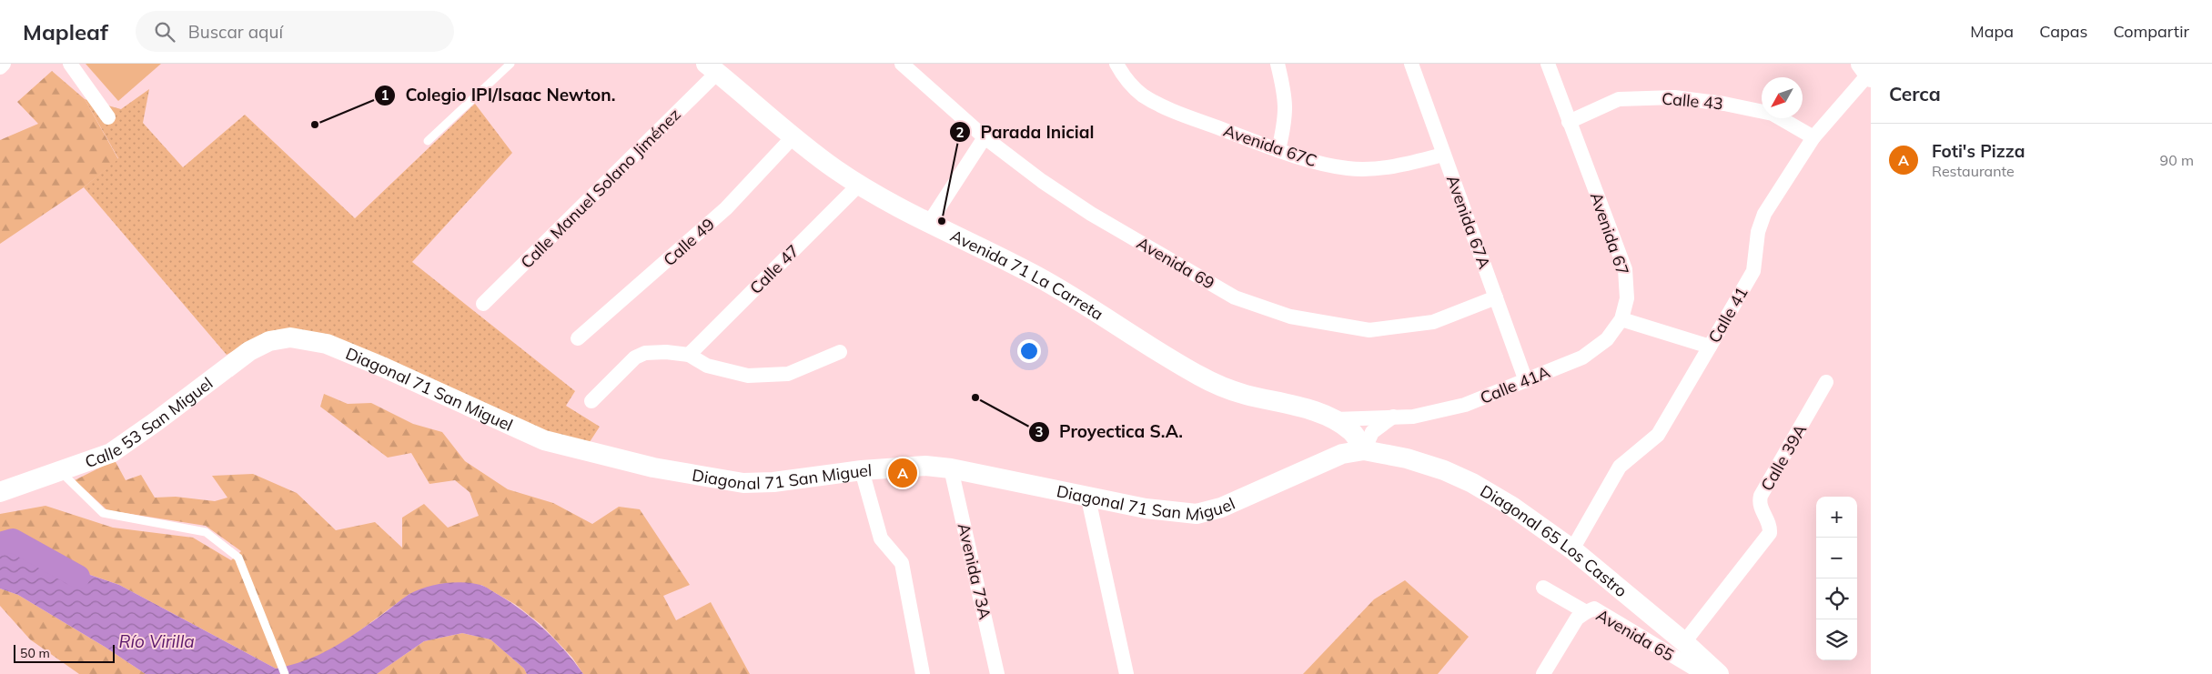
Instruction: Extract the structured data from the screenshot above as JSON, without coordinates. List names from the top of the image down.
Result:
{
  "streets": {
    "main road": [
      "Avenida 71 La Carreta",
      "Diagonal 71 San Miguel",
      "Calle 53 San Miguel",
      "Diagonal 65 Los Castro"
    ],
    "street": [
      "Calle 43",
      "Avenida 67C",
      "Calle Manuel Solano Jiménez",
      "Avenida 67A",
      "Avenida 67",
      "Calle 49",
      "Avenida 69",
      "Calle 47",
      "Calle 41",
      "Calle 41A",
      "Calle 39A",
      "Avenida 73A",
      "Avenida 65"
    ]
  },
  "crossings": [
    ["Calle 43", "Avenida 67"],
    ["Calle 43", "Calle 41"],
    ["Avenida 67C", "Avenida 67A"],
    ["Calle Manuel Solano Jiménez", "Avenida 71 La Carreta"],
    ["Avenida 67A", "Avenida 69"],
    ["Avenida 67A", "Calle 41A"],
    ["Avenida 67", "Calle 41A"],
    ["Calle 49", "Avenida 71 La Carreta"],
    ["Calle 47", "Avenida 71 La Carreta"],
    ["Avenida 71 La Carreta", "Calle 41A"],
    ["Avenida 71 La Carreta", "Diagonal 71 San Miguel"],
    ["Avenida 71 La Carreta", "Diagonal 65 Los Castro"],
    ["Calle 41", "Diagonal 65 Los Castro"],
    ["Diagonal 71 San Miguel", "Calle 53 San Miguel"],
    ["Diagonal 71 San Miguel", "Diagonal 65 Los Castro"],
    ["Diagonal 71 San Miguel", "Avenida 73A"],
    ["Calle 39A", "Diagonal 65 Los Castro"]
  ],
  "water": ["Río Virilla"],
  "places": ["Colegio IPI/Isaac Newton.", "Parada Inicial", "Proyectica S.A."],
  "scale_bar": "50 m",
  "north": "bottom left",
  "page": {
    "header": "Mapleaf",
    "search": "Buscar aquí",
    "nav": ["Mapa", "Capas", "Compartir"],
    "heading": "Cerca",
    "list": [
      {
        "mark": "A",
        "name": "Foti's Pizza",
        "note": "Restaurante",
        "value": "90 m"
      }
    ],
    "pins": "A",
    "map_buttons": ["+", "−"],
    "scale": "50 m"
  }
}
